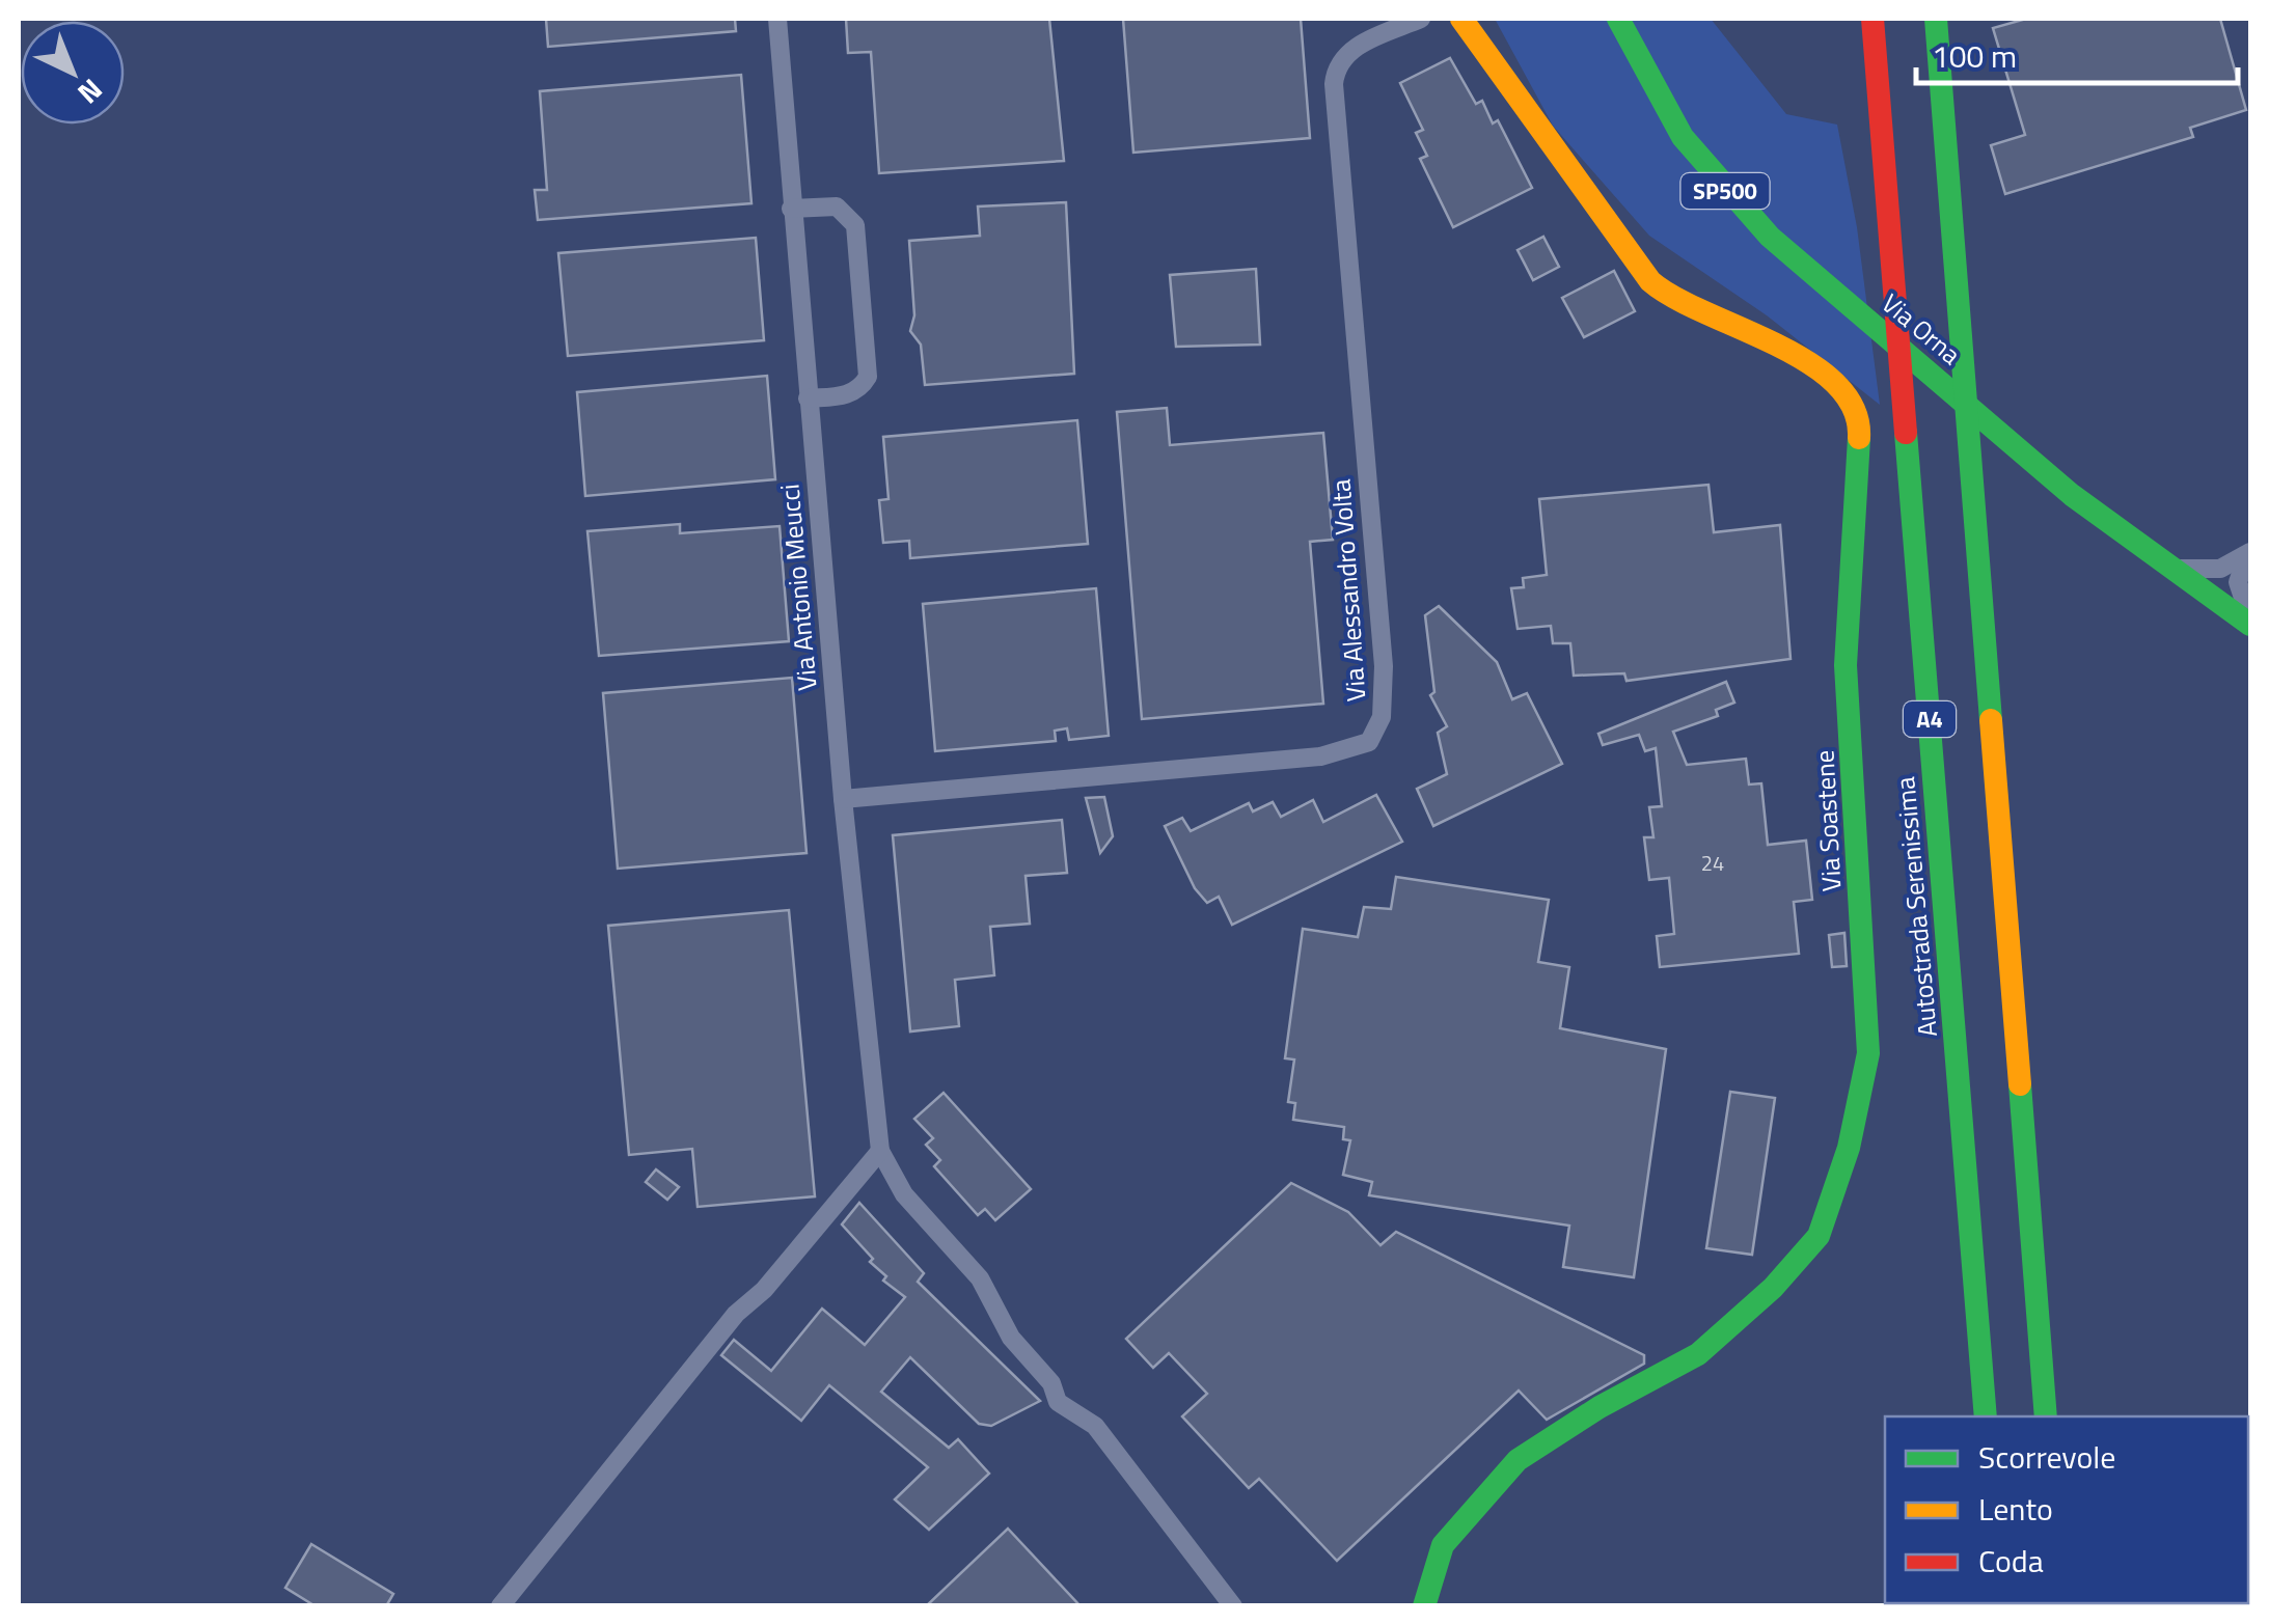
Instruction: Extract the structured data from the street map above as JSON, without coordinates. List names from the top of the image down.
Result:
{
  "streets": {
    "main road": [
      "SP500",
      "Via Orna",
      "A4",
      "Via Soastene",
      "Autostrada Serenissima"
    ],
    "street": ["Via Antonio Meucci", "Via Alessandro Volta"]
  },
  "crossings": [
    ["Via Antonio Meucci", "Via Alessandro Volta"]
  ],
  "house_numbers": ["24"],
  "legend": ["Scorrevole", "Lento", "Coda"],
  "scale_bar": "100 m",
  "north": "bottom right"
}
